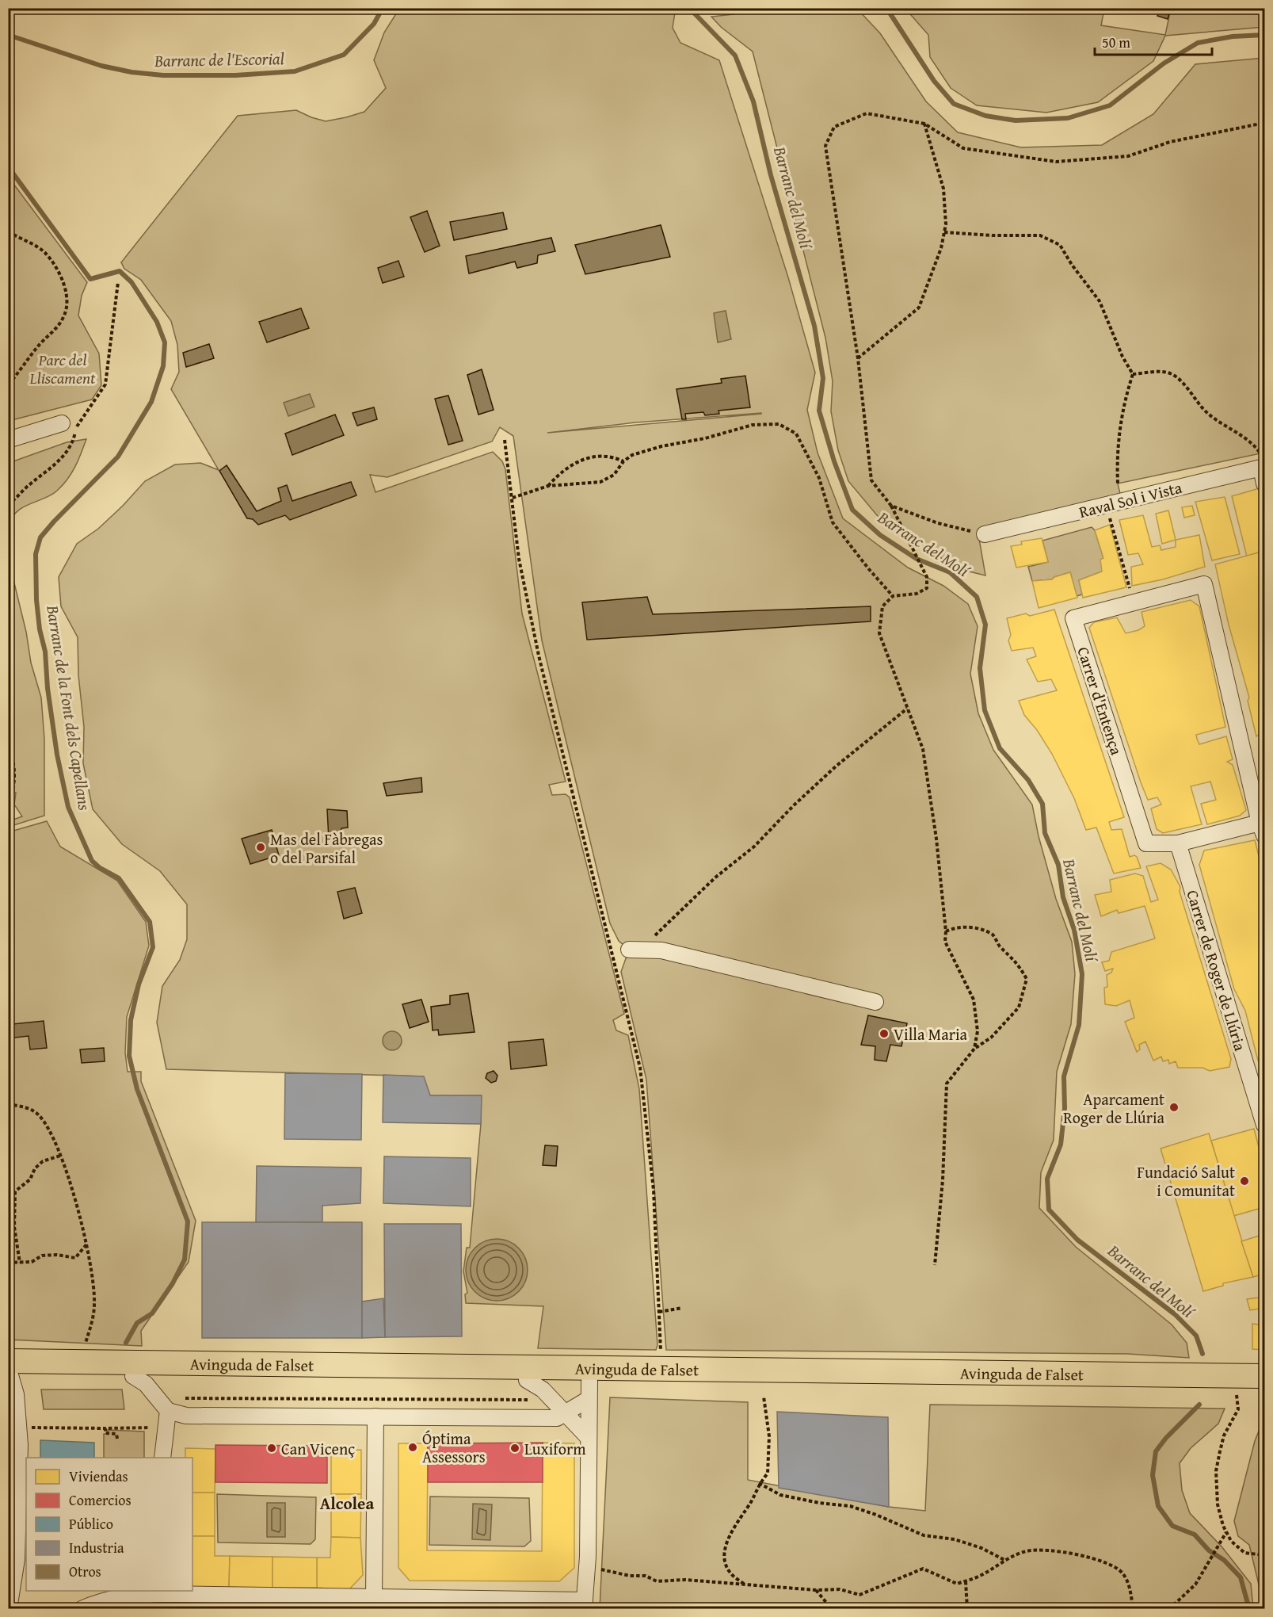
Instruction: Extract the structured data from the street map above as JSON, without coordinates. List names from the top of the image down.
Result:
{
  "streets": {
    "main road": ["Avinguda de Falset"],
    "street": ["Raval Sol i Vista", "Carrer d'Entença", "Carrer de Roger de Llúria"]
  },
  "crossings": [
    ["Carrer d'Entença", "Carrer de Roger de Llúria"]
  ],
  "districts": ["Alcolea"],
  "water": ["Barranc de l'Escorial", "Barranc del Molí", "Barranc de la Font dels Capellans"],
  "parks": ["Parc del Lliscament"],
  "places": [
    "Mas del Fàbregas o del Parsifal",
    "Villa Maria",
    "Aparcament Roger de Llúria",
    "Fundació Salut i Comunitat",
    "Óptima Assessors",
    "Can Vicenç",
    "Luxiform"
  ],
  "legend": [
    "Viviendas",
    "Comercios",
    "Público",
    "Industria",
    "Otros"
  ],
  "scale_bar": "50 m"
}
